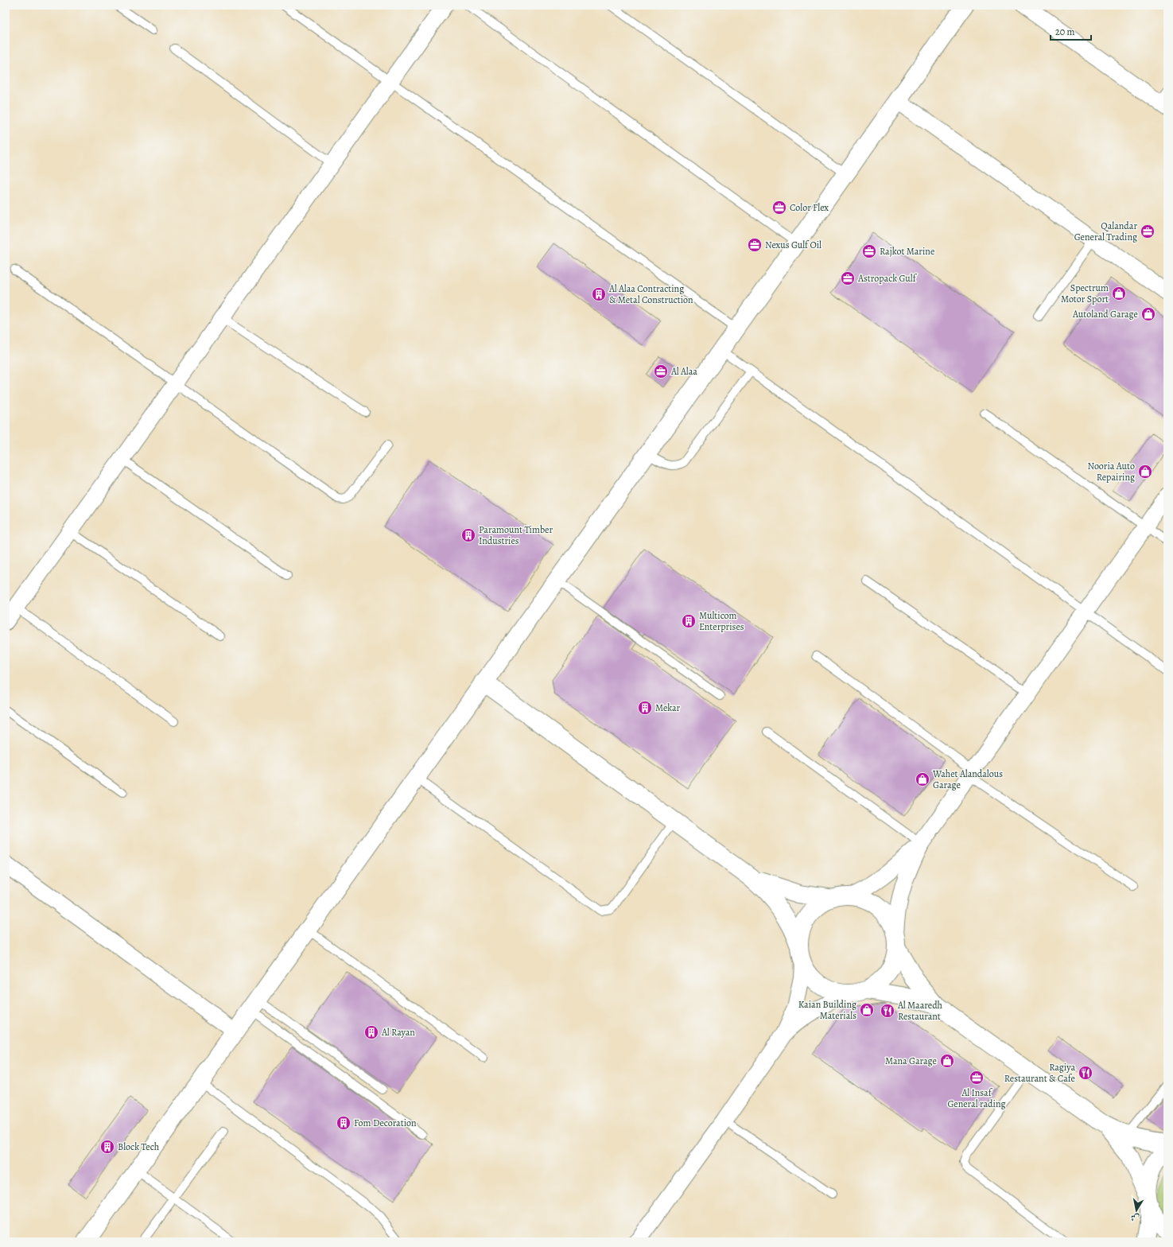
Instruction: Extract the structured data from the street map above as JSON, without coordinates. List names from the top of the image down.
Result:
{
  "places": {
    "office": [
      "Color Flex",
      "Qalandar General Trading",
      "Nexus Gulf Oil",
      "Rajkot Marine",
      "Astropack Gulf",
      "Al Alaa",
      "Al Insaf General rading"
    ],
    "shop": [
      "Spectrum Motor Sport",
      "Autoland Garage",
      "Nooria Auto Repairing",
      "Wahet Alandalous Garage",
      "Kaian Building Materials",
      "Mana Garage"
    ],
    "building": [
      "Al Alaa Contracting & Metal Construction",
      "Paramount Timber Industries",
      "Multicom Enterprises",
      "Mekar",
      "Al Rayan",
      "Fom Decoration",
      "Block Tech"
    ],
    "restaurant": ["Al Maaredh Restaurant", "Ragiya Restaurant & Cafe"]
  },
  "scale_bar": "20 m",
  "north": "bottom"
}
